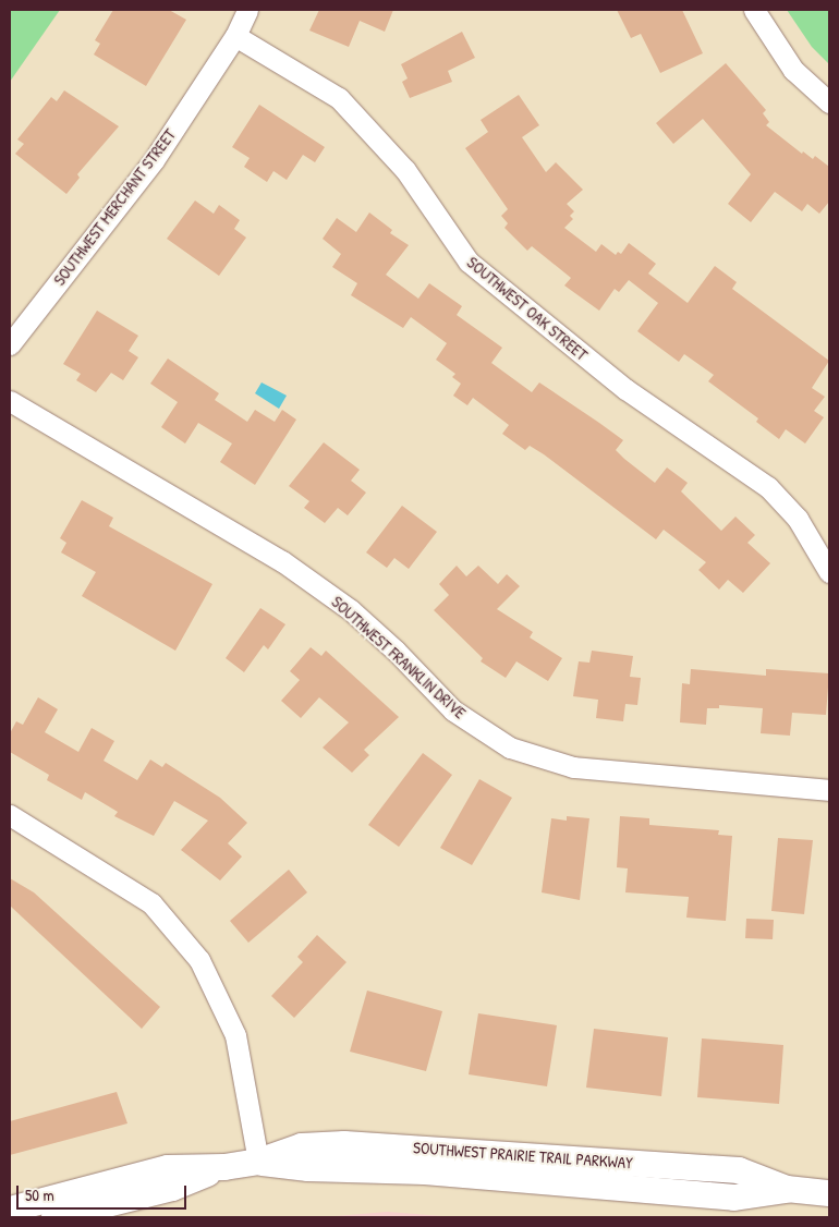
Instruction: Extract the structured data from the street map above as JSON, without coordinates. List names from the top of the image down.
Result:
{
  "streets": {
    "street": [
      "SOUTHWEST MERCHANT STREET",
      "SOUTHWEST OAK STREET",
      "SOUTHWEST FRANKLIN DRIVE",
      "SOUTHWEST PRAIRIE TRAIL PARKWAY"
    ]
  },
  "crossings": [
    ["SOUTHWEST MERCHANT STREET", "SOUTHWEST OAK STREET"]
  ],
  "scale_bar": "50 m"
}
